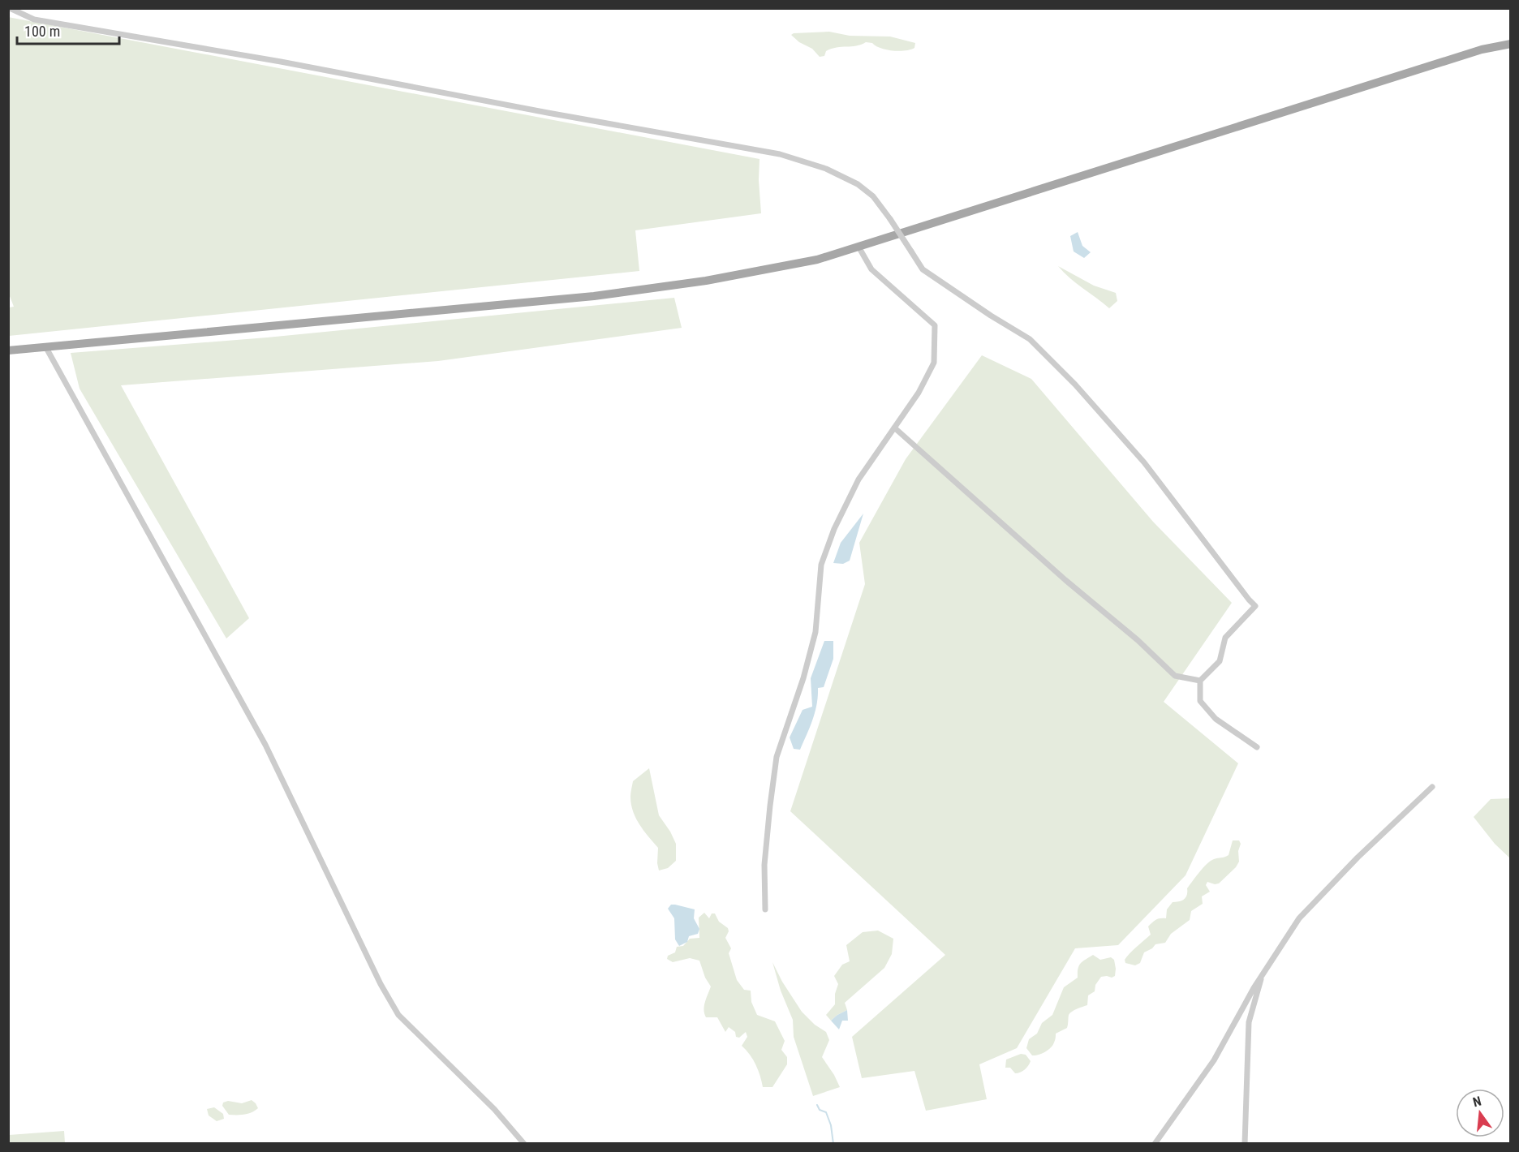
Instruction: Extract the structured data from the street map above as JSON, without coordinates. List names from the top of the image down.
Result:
{
  "scale_bar": "100 m",
  "north": "top"
}
